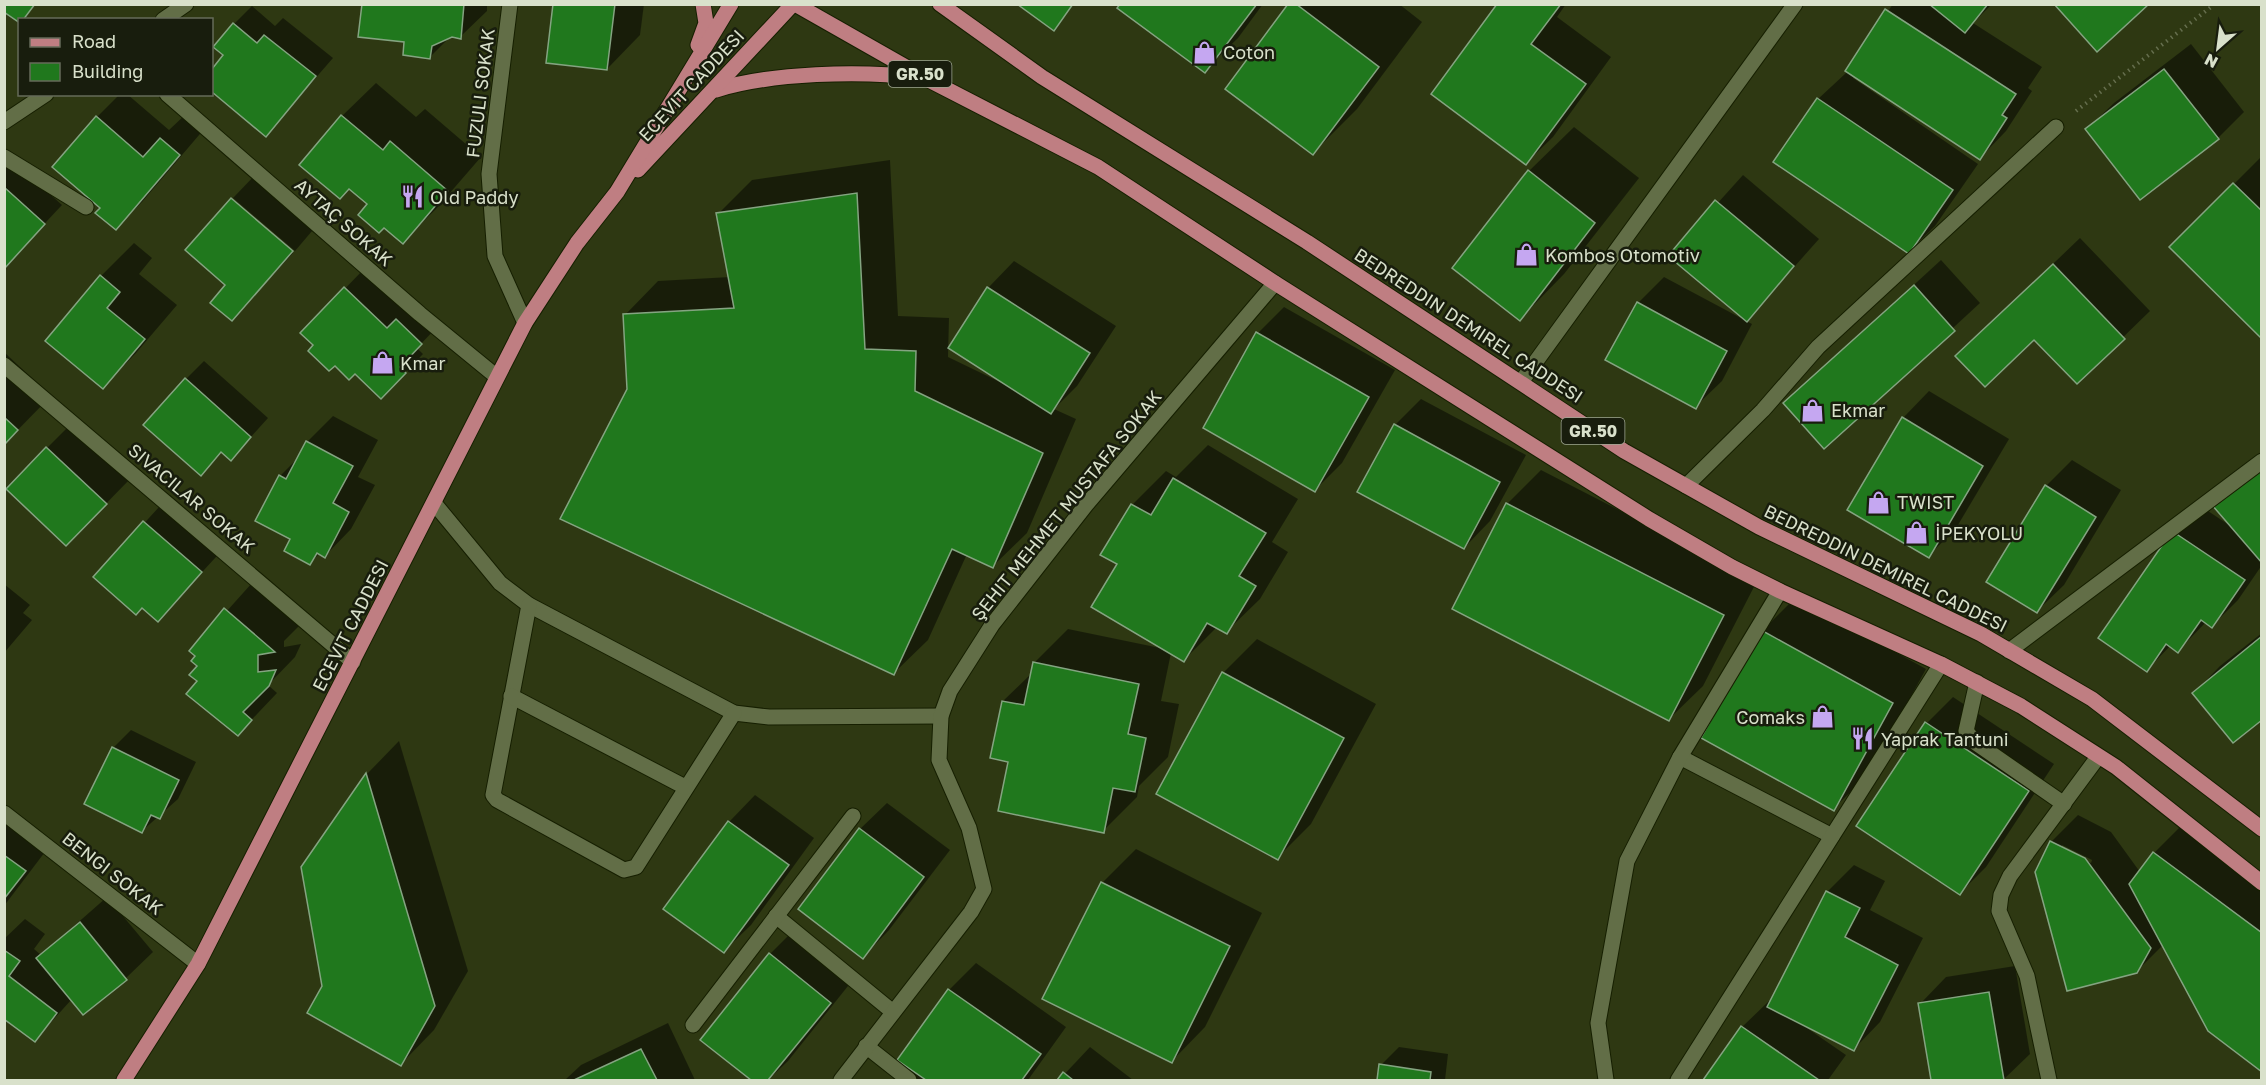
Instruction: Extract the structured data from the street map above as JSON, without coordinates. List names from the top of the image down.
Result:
{
  "streets": {
    "main road": ["GR.50", "ECEVIT CADDESI", "BEDREDDIN DEMIREL CADDESI"],
    "street": [
      "FUZULI SOKAK",
      "AYTAÇ SOKAK",
      "ŞEHIT MEHMET MUSTAFA SOKAK",
      "BENGI SOKAK"
    ]
  },
  "crossings": [
    ["GR.50", "ECEVIT CADDESI"],
    ["GR.50", "ŞEHIT MEHMET MUSTAFA SOKAK"],
    ["ECEVIT CADDESI", "FUZULI SOKAK"],
    ["ECEVIT CADDESI", "AYTAÇ SOKAK"],
    ["ECEVIT CADDESI", "BENGI SOKAK"]
  ],
  "places": {
    "shop": [
      "Coton",
      "Kombos Otomotiv",
      "Kmar",
      "Ekmar",
      "TWIST",
      "İPEKYOLU",
      "Comaks"
    ],
    "restaurant": ["Old Paddy", "Yaprak Tantuni"]
  },
  "legend": ["Road", "Building"],
  "north": "bottom left"
}
